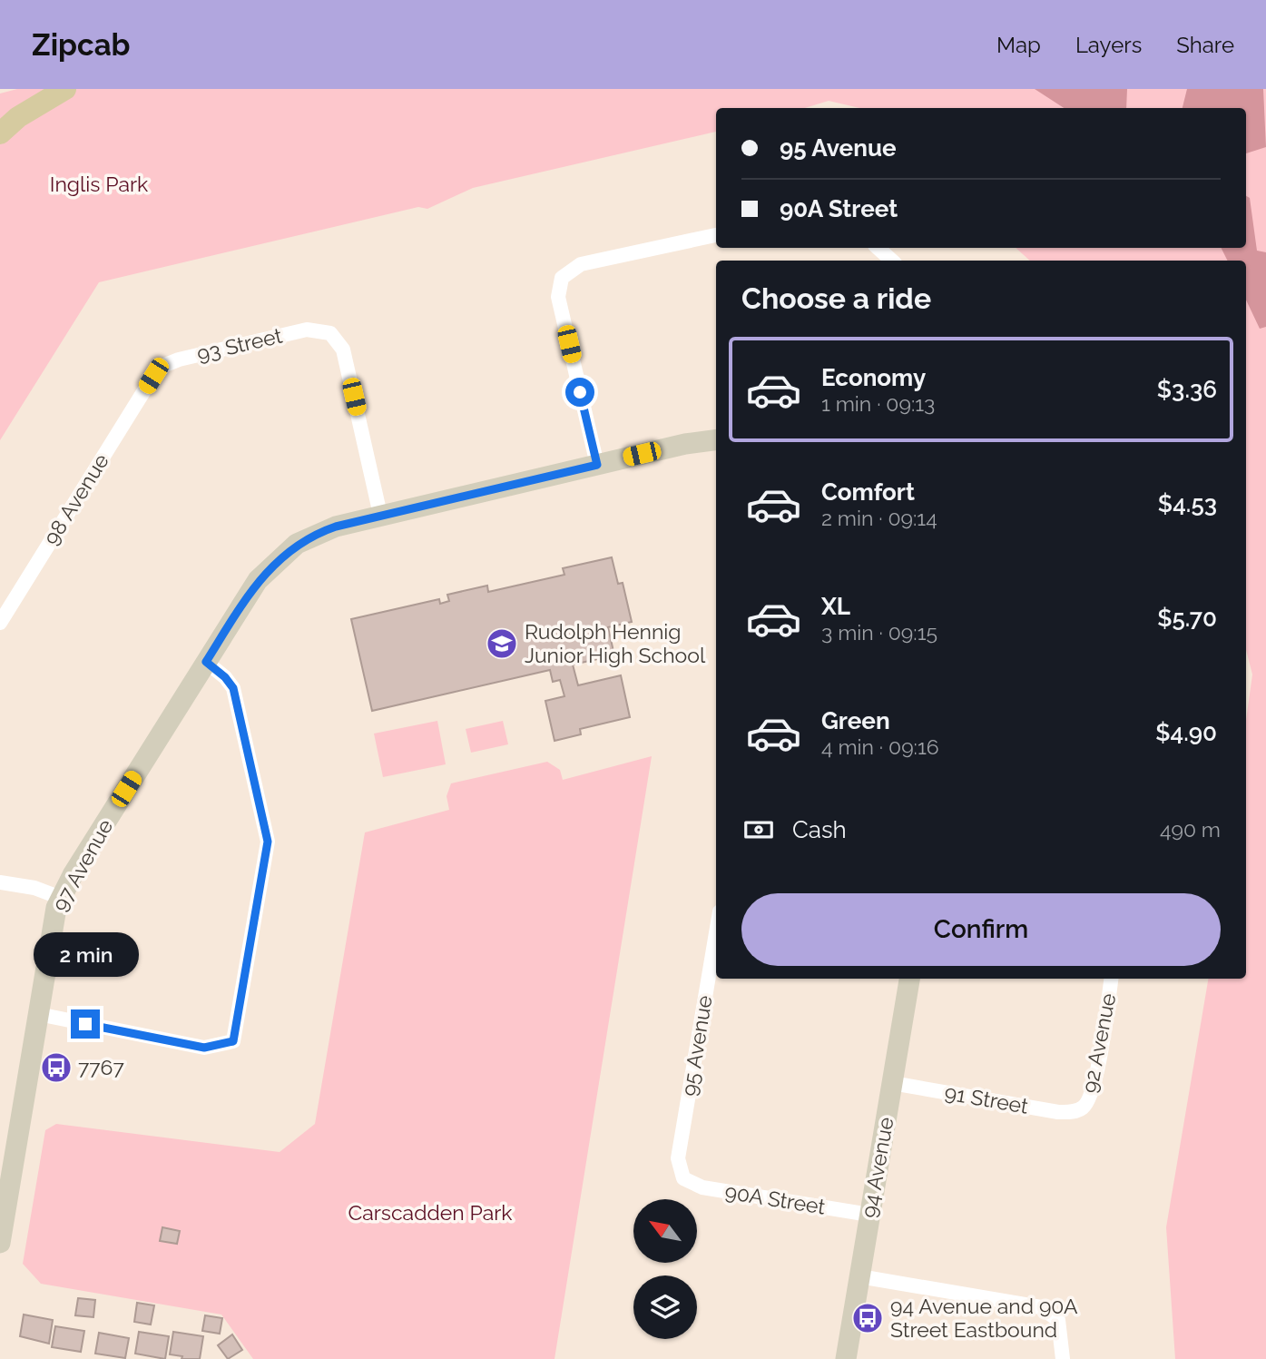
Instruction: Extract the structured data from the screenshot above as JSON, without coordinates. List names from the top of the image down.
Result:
{
  "streets": {
    "street": [
      "93 Street",
      "98 Avenue",
      "97 Avenue",
      "92 Avenue",
      "95 Avenue",
      "91 Street",
      "94 Avenue",
      "90A Street"
    ]
  },
  "crossings": [
    ["93 Street", "98 Avenue"],
    ["93 Street", "97 Avenue"],
    ["92 Avenue", "91 Street"],
    ["95 Avenue", "90A Street"],
    ["91 Street", "94 Avenue"],
    ["94 Avenue", "90A Street"]
  ],
  "parks": ["Inglis Park", "Carscadden Park"],
  "places": {
    "school or university": ["Rudolph Hennig Junior High School"],
    "bus stop": ["7767", "94 Avenue and 90A Street Eastbound"]
  },
  "north": "top left",
  "page": {
    "header": "Zipcab",
    "nav": ["Map", "Layers", "Share"],
    "banner": ["95 Avenue", "90A Street"],
    "heading": "Choose a ride",
    "list": [
      {
        "name": "Economy",
        "note": "1 min · 09:13",
        "value": "$3.36"
      },
      {
        "name": "Comfort",
        "note": "2 min · 09:14",
        "value": "$4.53"
      },
      {
        "name": "XL",
        "note": "3 min · 09:15",
        "value": "$5.70"
      },
      {
        "name": "Green",
        "note": "4 min · 09:16",
        "value": "$4.90"
      }
    ],
    "pay": ["Cash", "490 m"],
    "buttons": "Confirm",
    "bubble": "2 min"
  }
}
